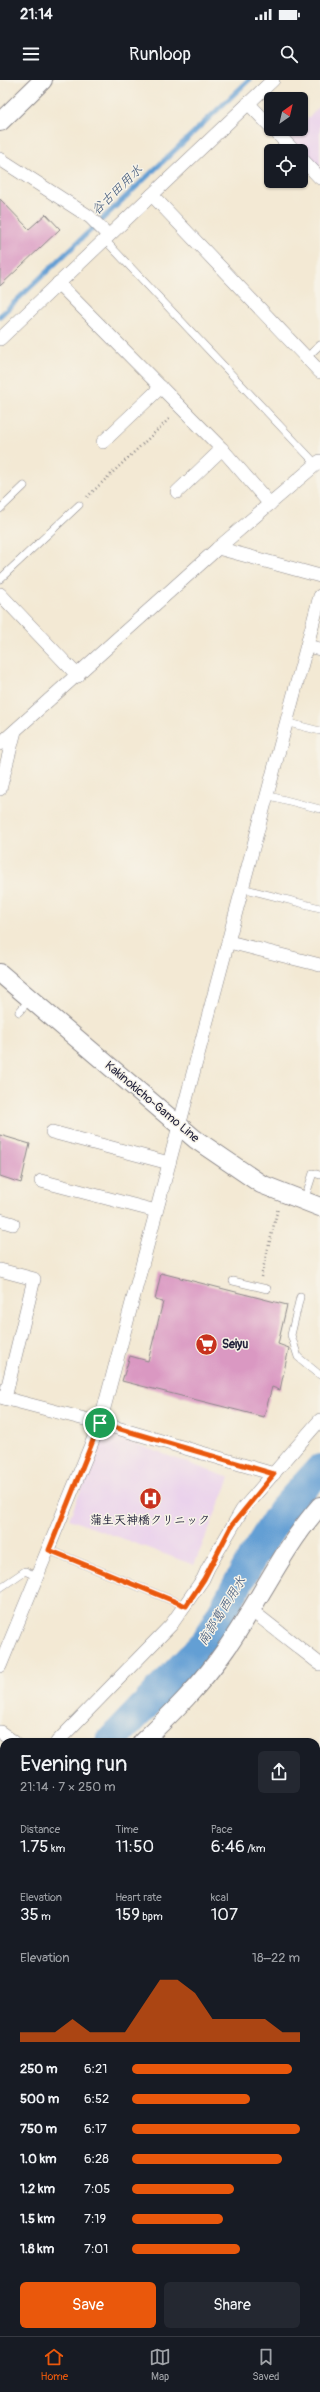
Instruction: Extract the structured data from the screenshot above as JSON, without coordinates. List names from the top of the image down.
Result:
{
  "streets": {
    "main road": ["Kakinokicho-Gamo Line"]
  },
  "water": ["谷古田用水", "南部葛西用水"],
  "places": {
    "supermarket": ["Seiyu"],
    "hospital": ["蒲生天神橋クリニック"]
  },
  "north": "top right",
  "page": {
    "status": "21:14",
    "header": "Runloop",
    "heading": ["Evening run", "21:14 · 7 × 250 m"],
    "stats": [
      ["Distance", "1.75 km"],
      ["Time", "11:50"],
      ["Pace", "6:46 /km"],
      ["Elevation", "35 m"],
      ["Heart rate", "159 bpm"],
      ["kcal", "107"]
    ],
    "chart": ["Elevation", "18–22 m"],
    "list": [
      {
        "name": "250 m",
        "note": "6:21"
      },
      {
        "name": "500 m",
        "note": "6:52"
      },
      {
        "name": "750 m",
        "note": "6:17"
      },
      {
        "name": "1.0 km",
        "note": "6:28"
      },
      {
        "name": "1.2 km",
        "note": "7:05"
      },
      {
        "name": "1.5 km",
        "note": "7:19"
      },
      {
        "name": "1.8 km",
        "note": "7:01"
      }
    ],
    "buttons": ["Save", "Share"],
    "tabs": ["Home", "Map", "Saved"]
  }
}
